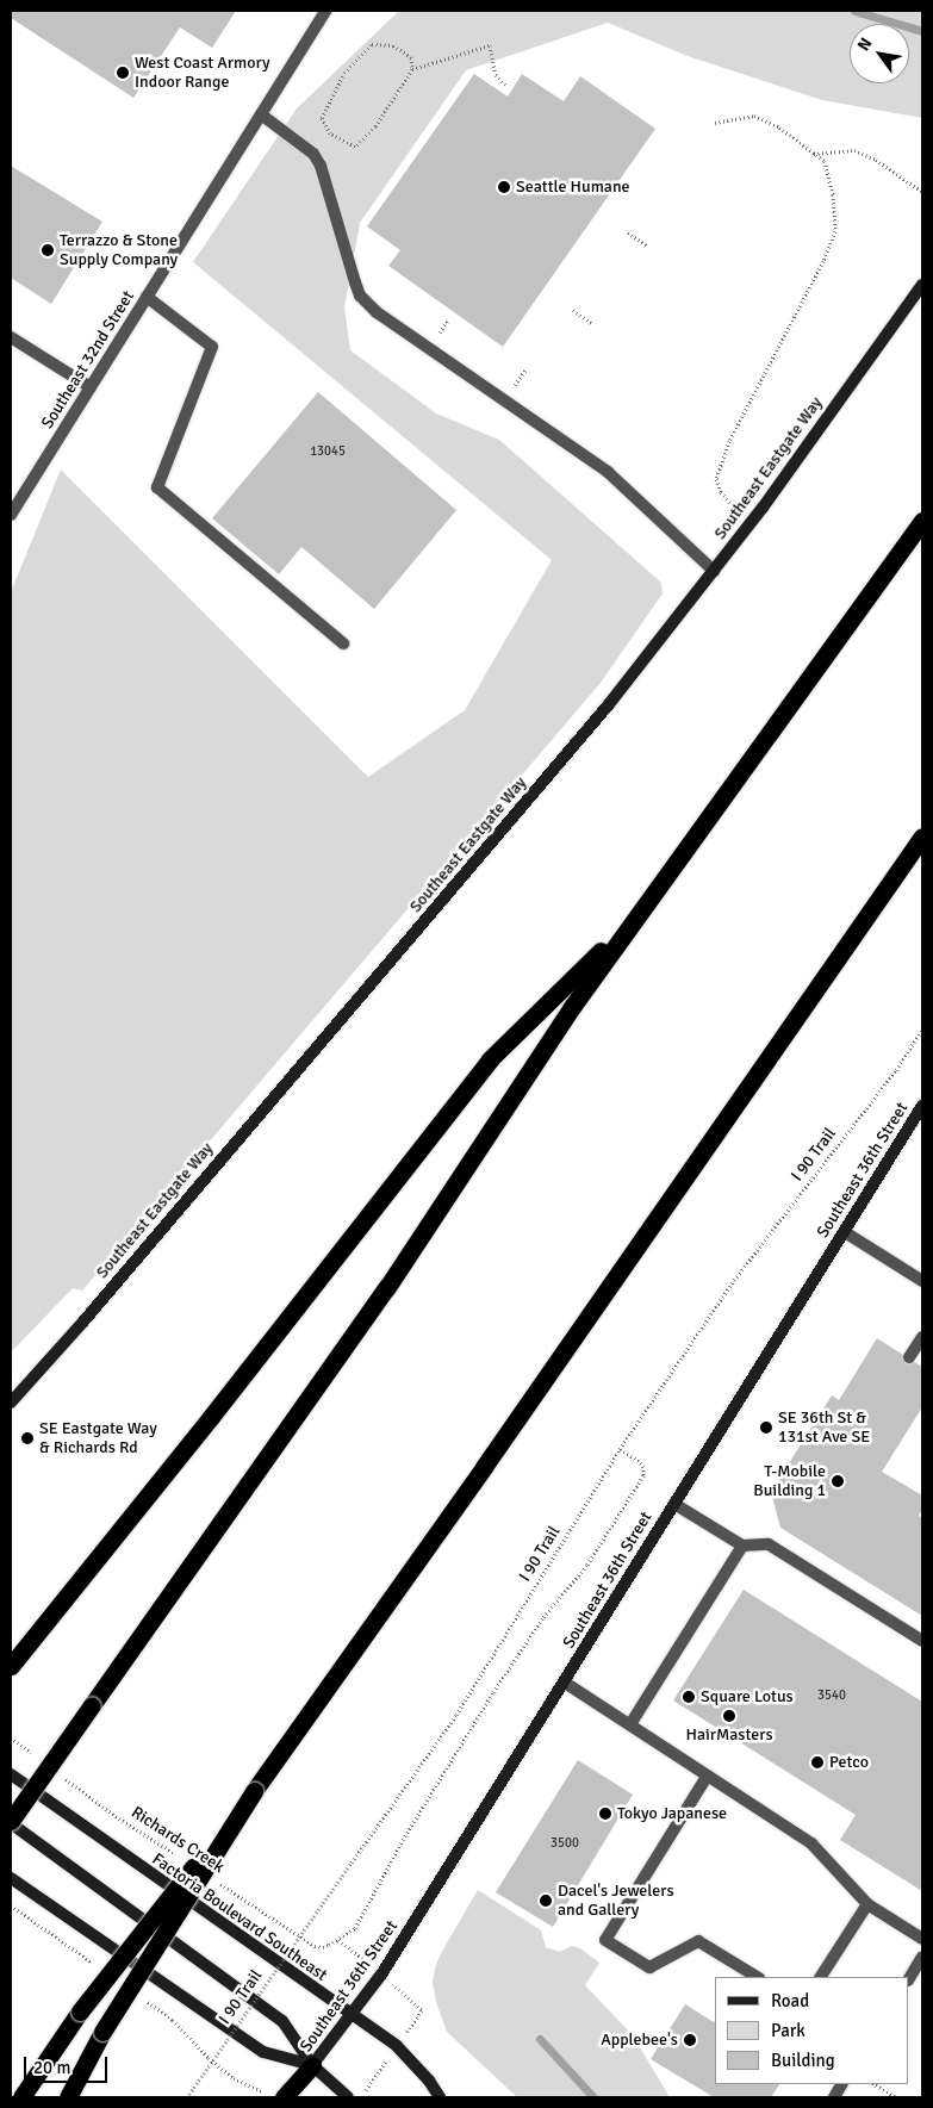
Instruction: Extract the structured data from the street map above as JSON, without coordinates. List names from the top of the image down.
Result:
{
  "streets": {
    "main road": ["Southeast Eastgate Way", "Southeast 36th Street", "Factoria Boulevard Southeast"],
    "lane": ["Southeast 32nd Street"],
    "path": ["I 90 Trail", "Richards Creek"]
  },
  "crossings": [
    ["Southeast 36th Street", "Factoria Boulevard Southeast"]
  ],
  "places": [
    "West Coast Armory Indoor Range",
    "Seattle Humane",
    "Terrazzo & Stone Supply Company",
    "SE 36th St & 131st Ave SE",
    "SE Eastgate Way & Richards Rd",
    "T-Mobile Building 1",
    "Square Lotus",
    "HairMasters",
    "Petco",
    "Tokyo Japanese",
    "Dacel's Jewelers and Gallery",
    "Applebee's"
  ],
  "house_numbers": ["13045", "3540", "3500"],
  "legend": ["Road", "Park", "Building"],
  "scale_bar": "20 m",
  "north": "top left"
}
